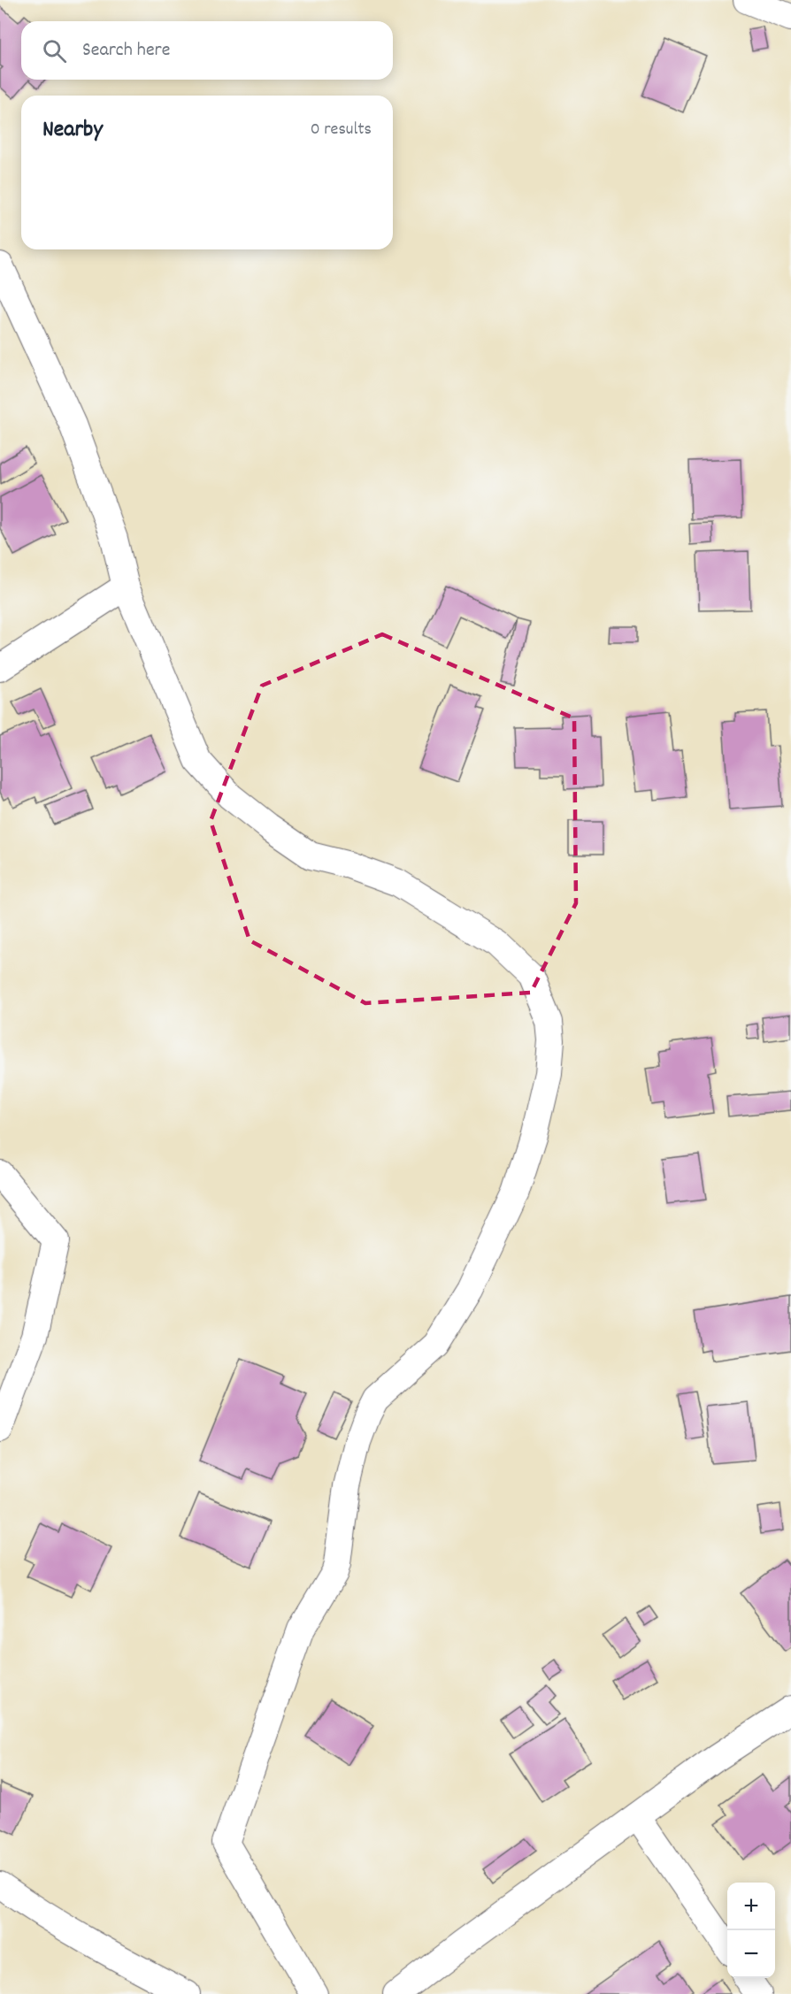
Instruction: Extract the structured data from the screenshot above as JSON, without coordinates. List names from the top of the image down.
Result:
{
  "page": {
    "search": "Search here",
    "heading": ["Nearby", "0 results"],
    "map_buttons": ["+", "−"]
  }
}
